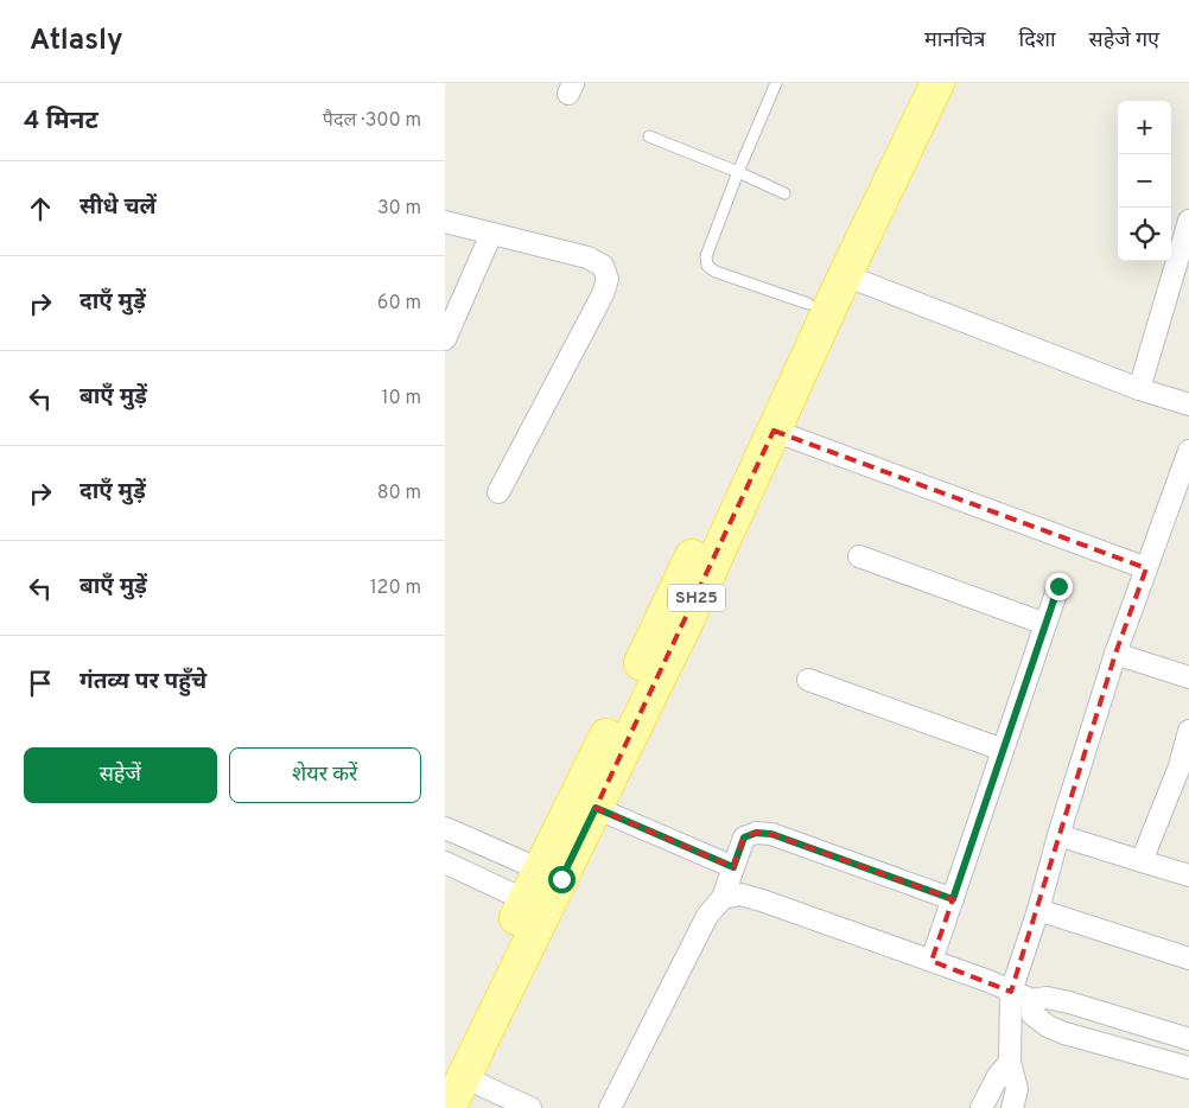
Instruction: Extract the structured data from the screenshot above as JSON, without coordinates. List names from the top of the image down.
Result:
{
  "streets": {
    "main road": ["SH25"]
  },
  "page": {
    "header": "Atlasly",
    "nav": ["मानचित्र", "दिशा", "सहेजे गए"],
    "heading": ["4 मिनट", "पैदल · 300 m"],
    "map_buttons": ["+", "−"],
    "list": [
      ["सीधे चलें", "30 m"],
      ["दाएँ मुड़ें", "60 m"],
      ["बाएँ मुड़ें", "10 m"],
      ["दाएँ मुड़ें", "80 m"],
      ["बाएँ मुड़ें", "120 m"],
      "गंतव्य पर पहुँचे"
    ],
    "buttons": ["सहेजें", "शेयर करें"]
  }
}
